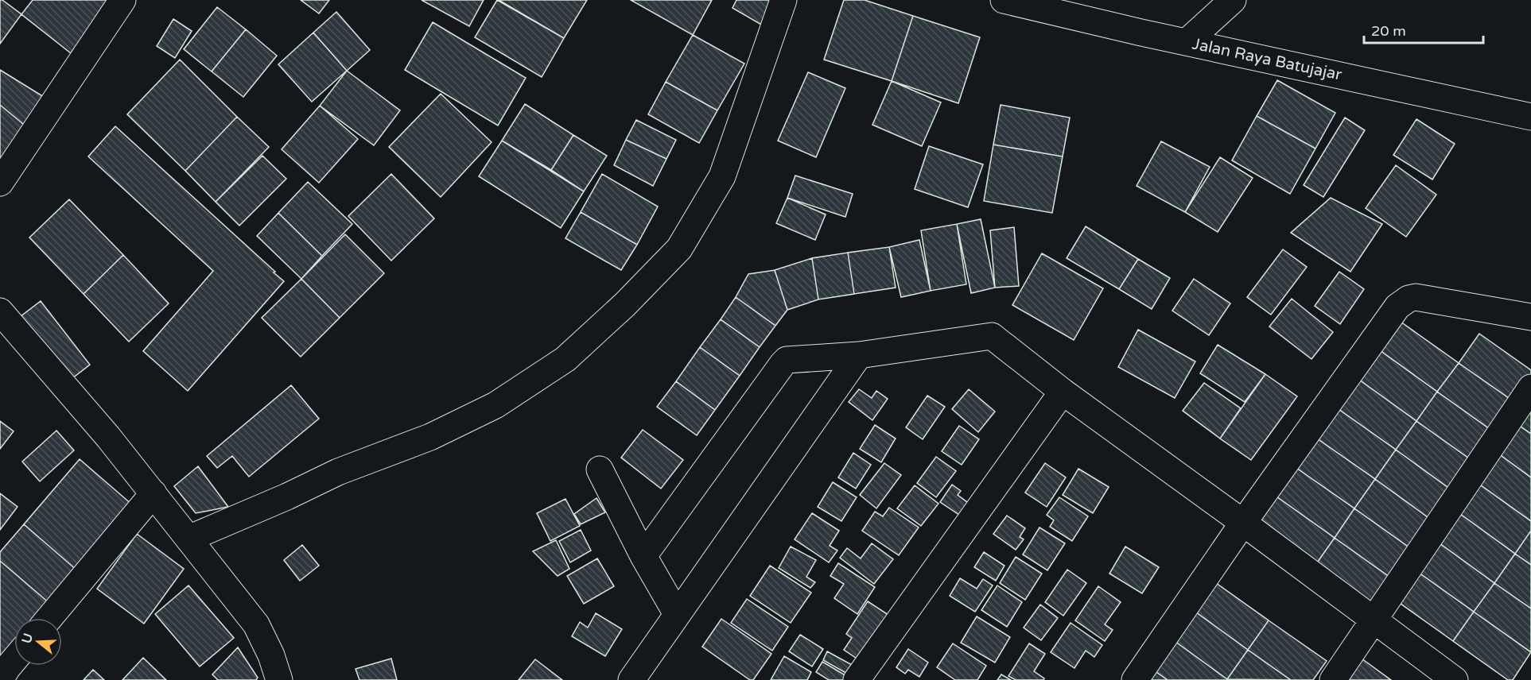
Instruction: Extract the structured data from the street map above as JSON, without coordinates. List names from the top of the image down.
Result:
{
  "streets": {
    "main road": ["Jalan Raya Batujajar"]
  },
  "scale_bar": "20 m",
  "north": "left"
}
